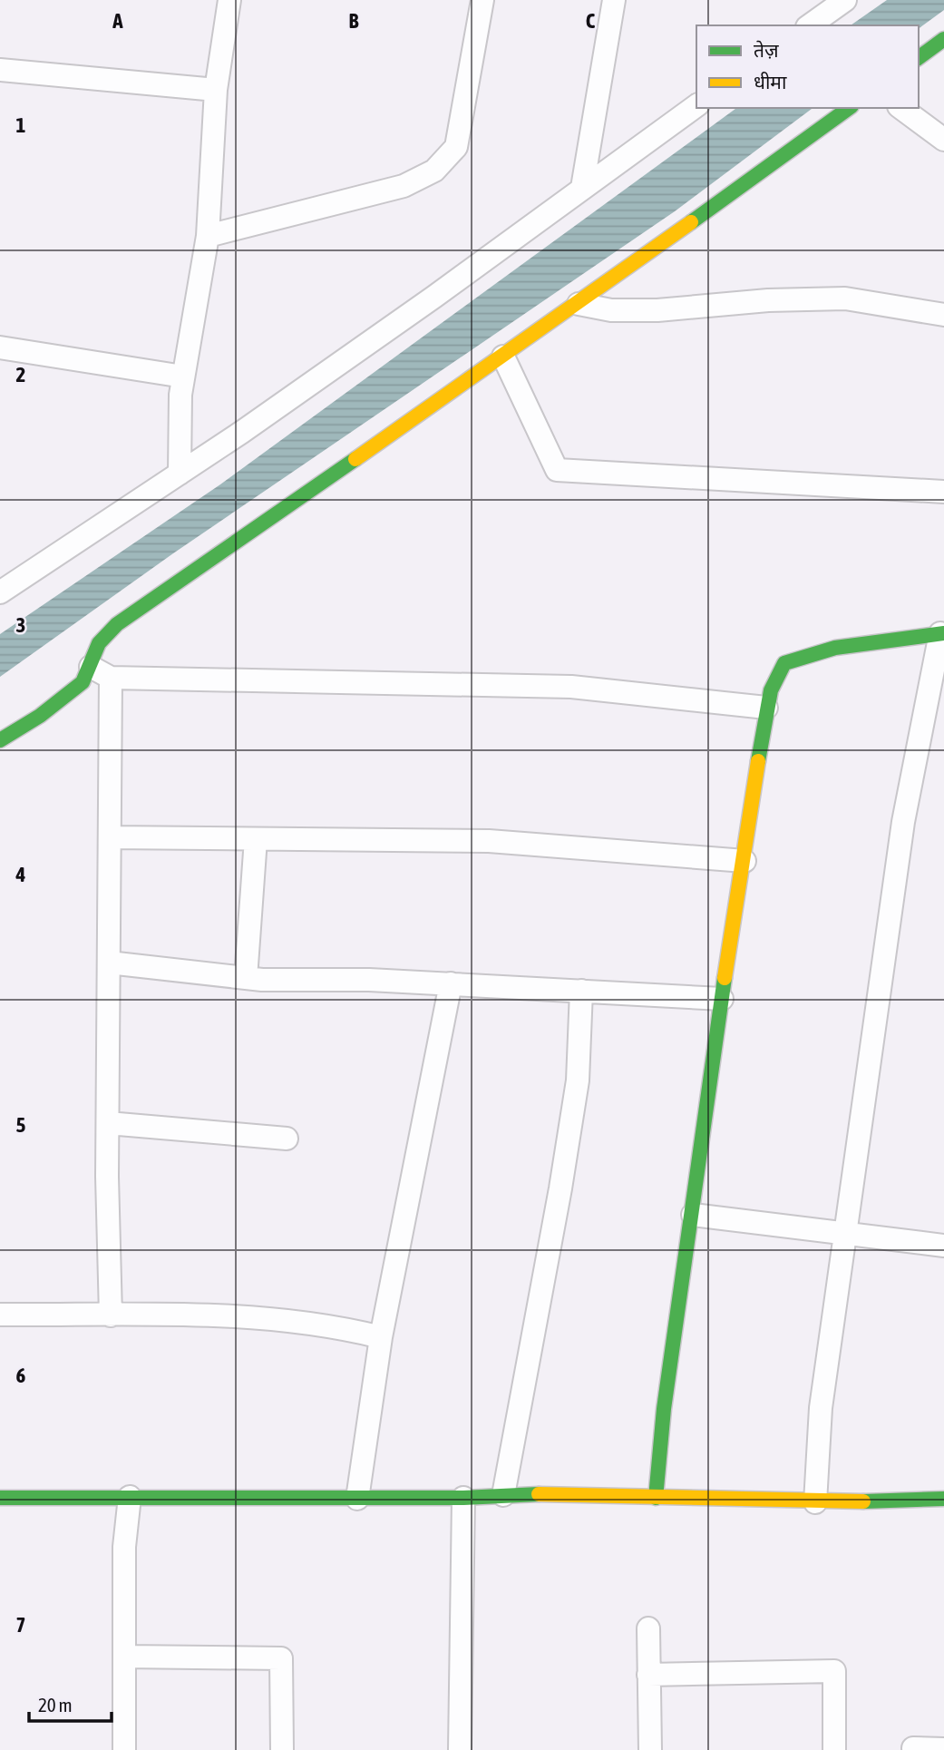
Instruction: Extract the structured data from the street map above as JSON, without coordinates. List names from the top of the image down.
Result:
{
  "legend": ["तेज़", "धीमा"],
  "scale_bar": "20 m",
  "grid": {
    "columns": ["A", "B", "C"],
    "rows": [
      "1",
      "2",
      "3",
      "4",
      "5",
      "6",
      "7"
    ]
  }
}
